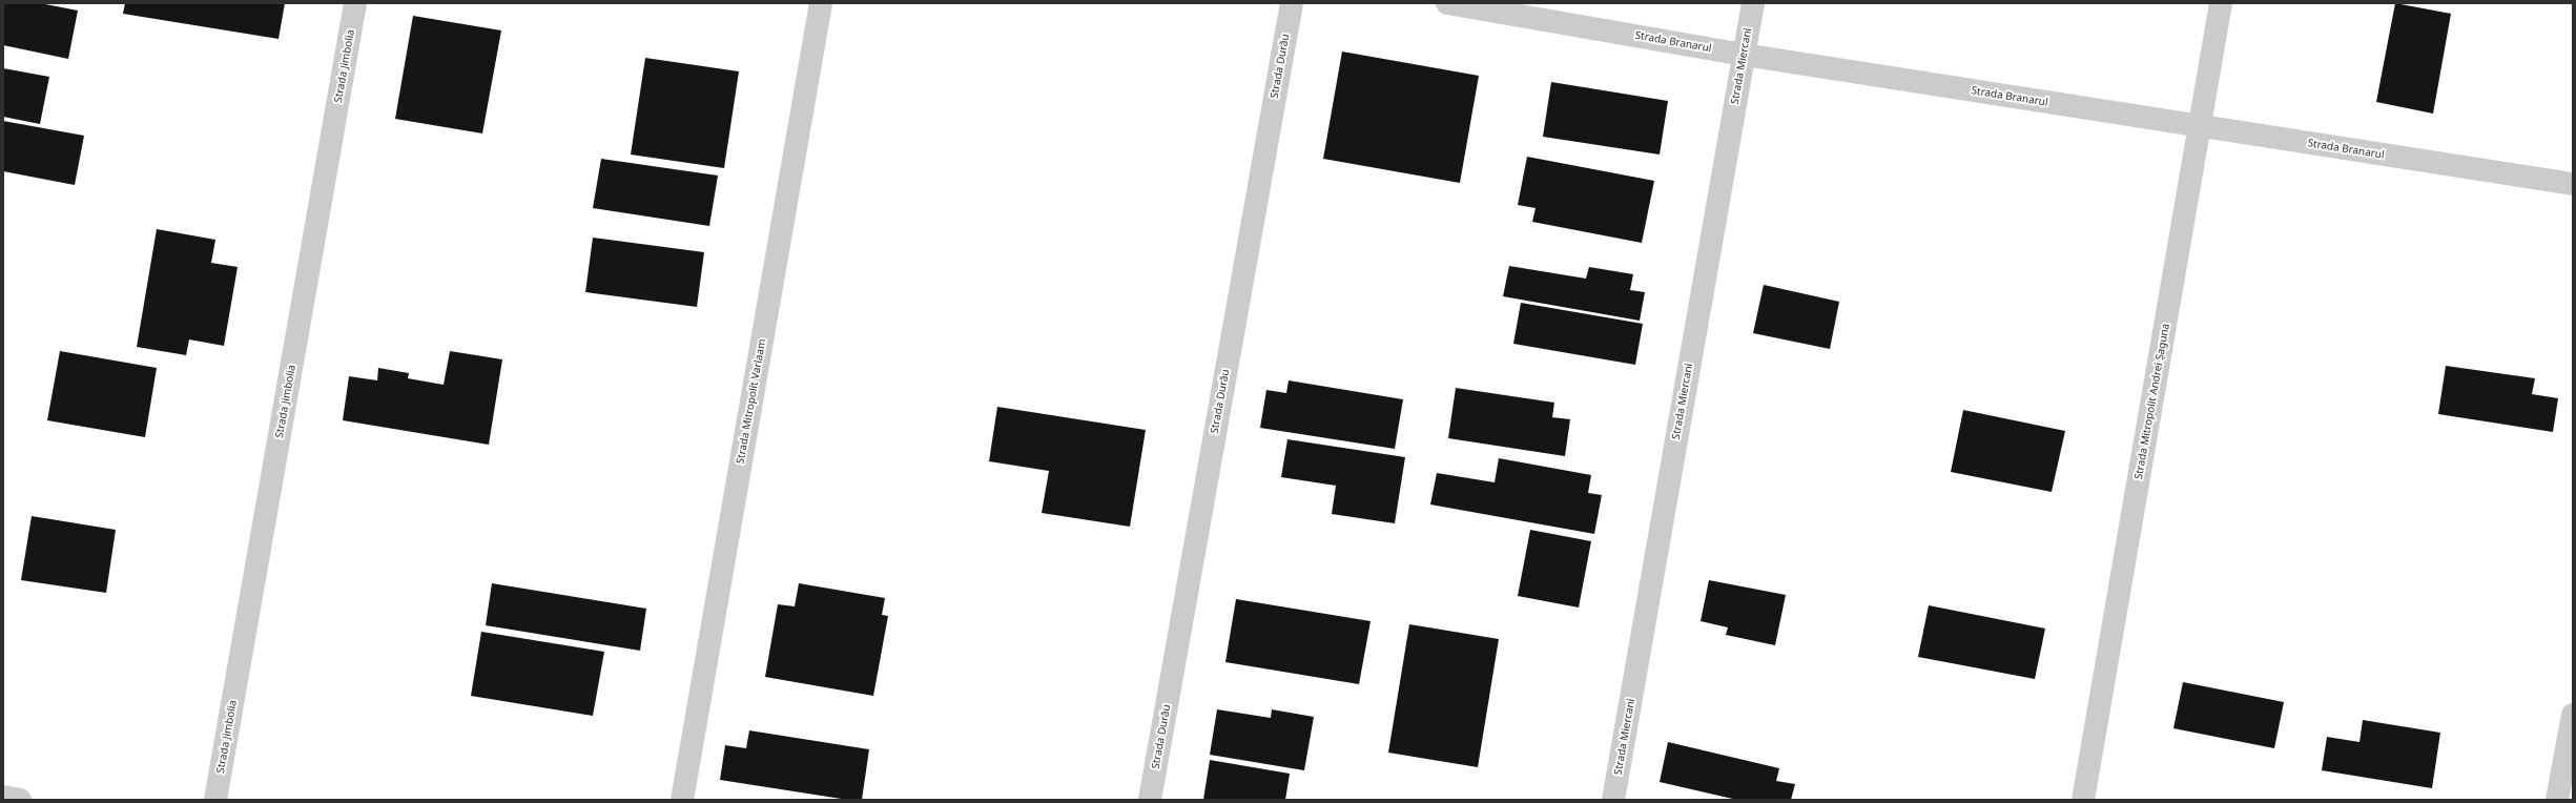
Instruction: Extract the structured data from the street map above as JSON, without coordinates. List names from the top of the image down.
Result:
{
  "streets": {
    "street": [
      "Strada Branarul",
      "Strada Jimbolia",
      "Strada Durău",
      "Strada Miercani",
      "Strada Mitropolit Varlaam",
      "Strada Mitropolit Andrei Șaguna"
    ]
  },
  "crossings": [
    ["Strada Branarul", "Strada Miercani"],
    ["Strada Branarul", "Strada Mitropolit Andrei Șaguna"]
  ]
}
